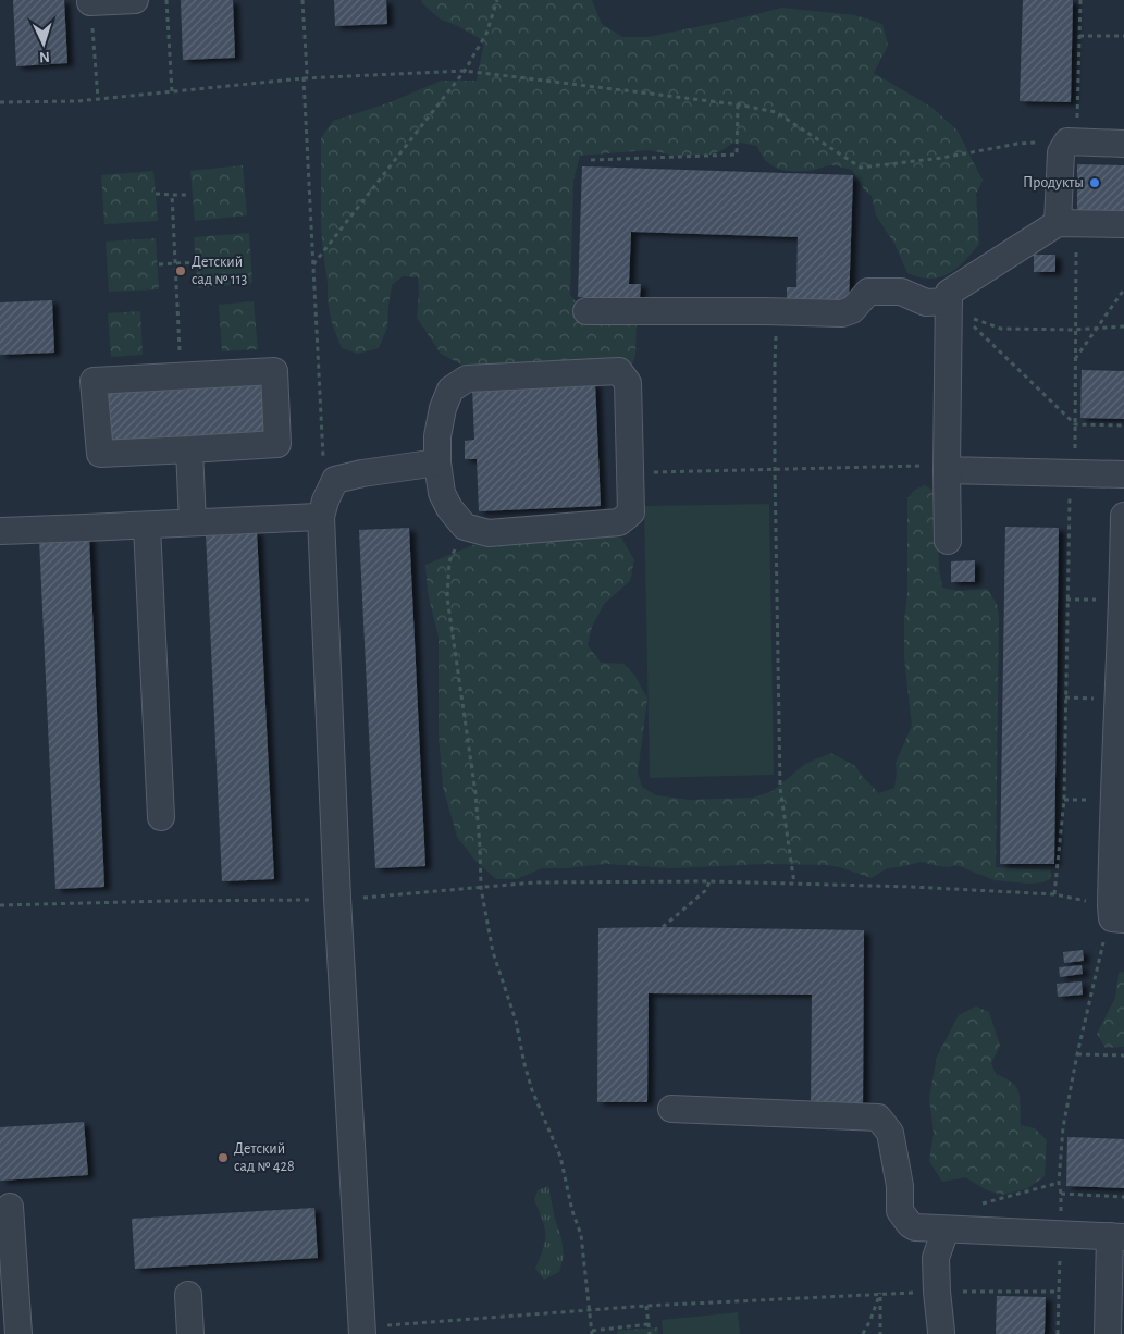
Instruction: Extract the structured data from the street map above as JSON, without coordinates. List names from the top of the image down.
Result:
{
  "places": ["Продукты", "Детский сад № 113", "Детский сад № 428"],
  "north": "bottom"
}
